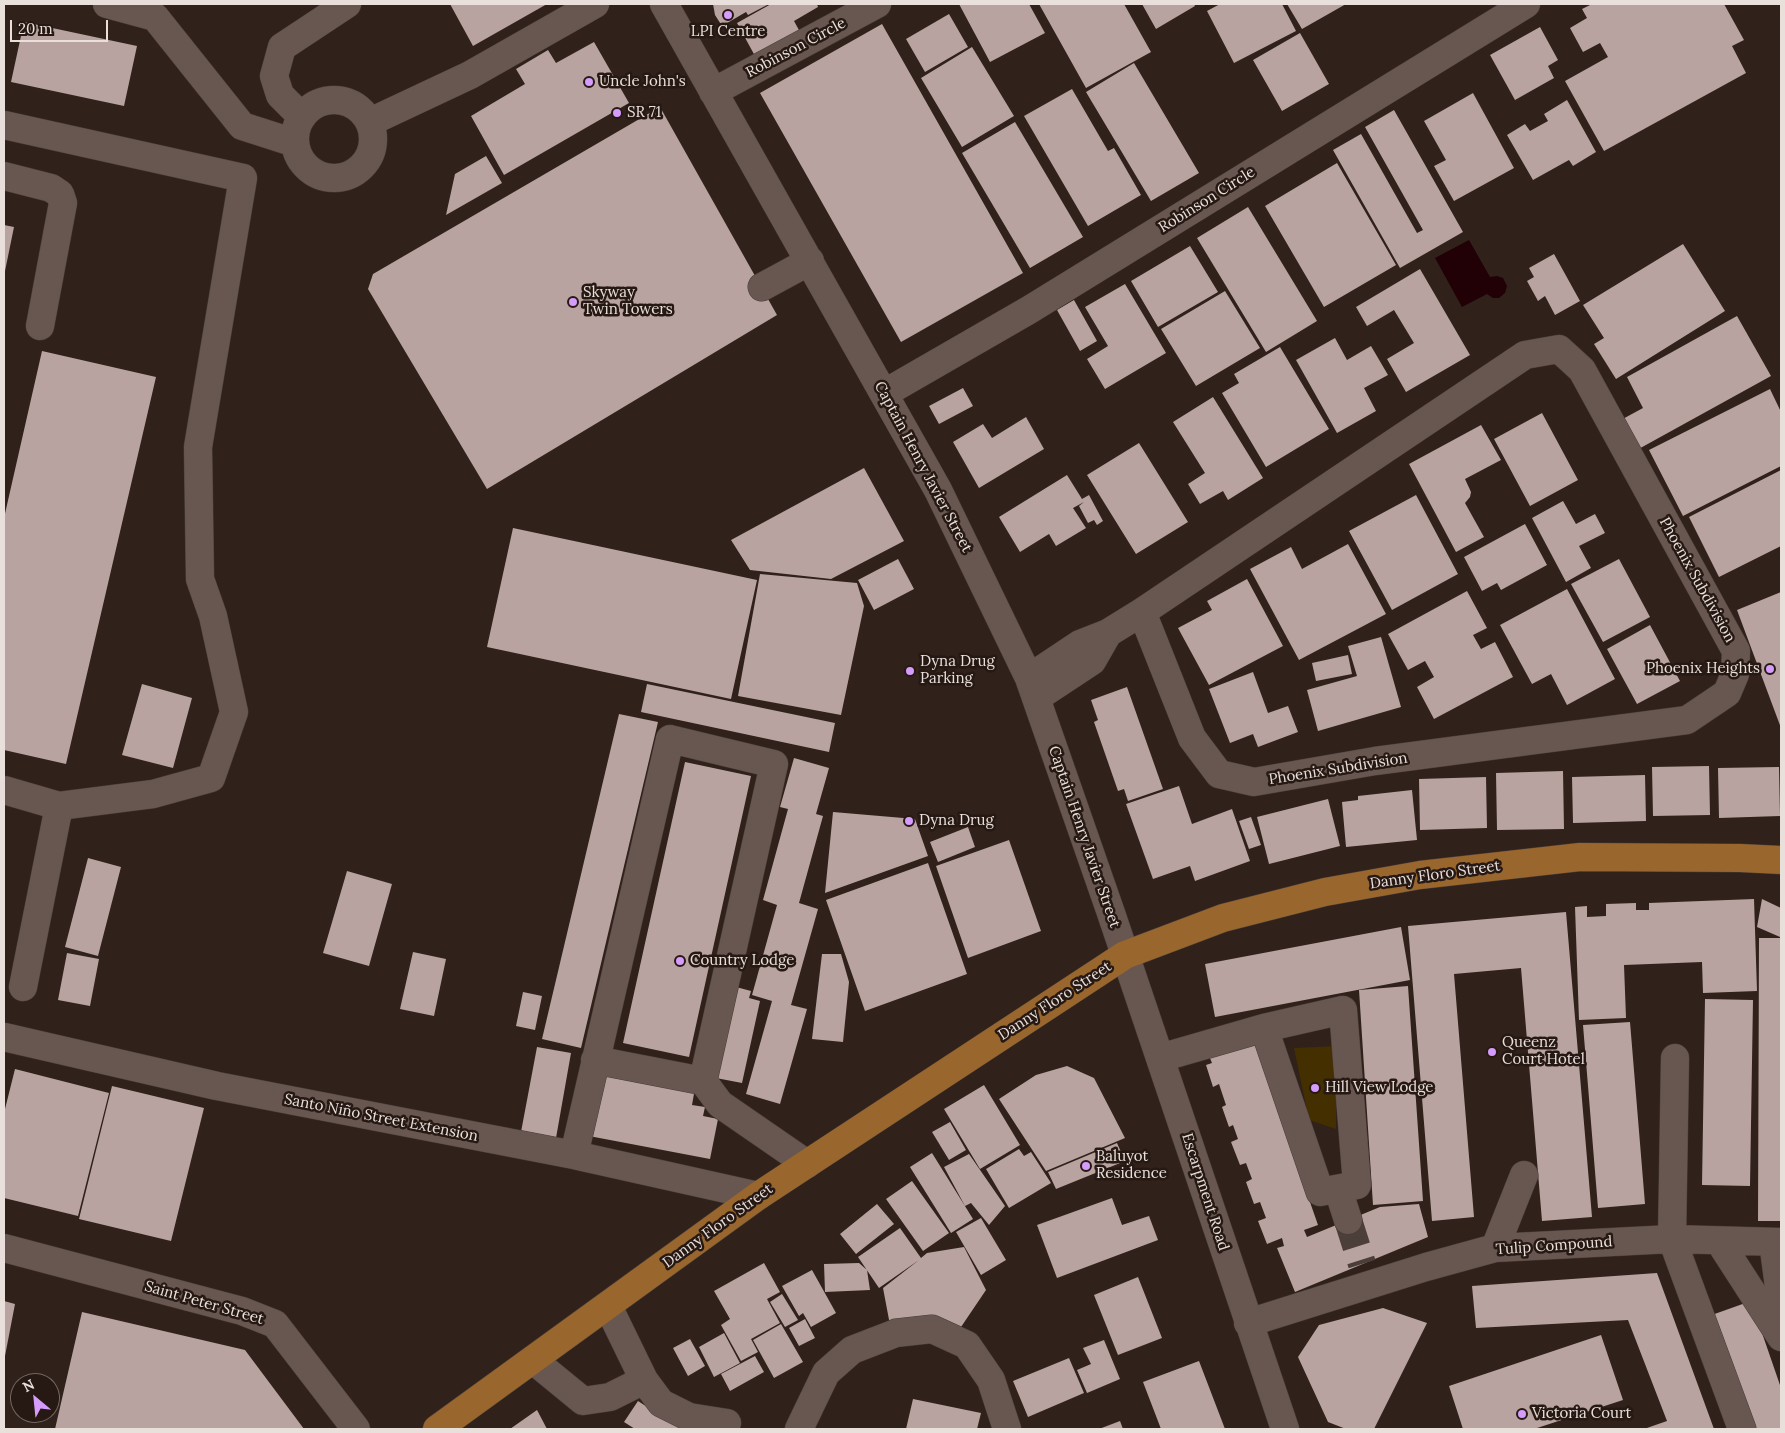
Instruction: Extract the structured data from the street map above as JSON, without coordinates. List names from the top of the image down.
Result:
{
  "streets": {
    "main road": ["Danny Floro Street"],
    "street": [
      "Robinson Circle",
      "Captain Henry Javier Street",
      "Phoenix Subdivision",
      "Santo Niño Street Extension",
      "Escarpment Road",
      "Tulip Compound",
      "Saint Peter Street"
    ]
  },
  "crossings": [
    ["Robinson Circle", "Captain Henry Javier Street"],
    ["Captain Henry Javier Street", "Phoenix Subdivision"],
    ["Captain Henry Javier Street", "Danny Floro Street"],
    ["Captain Henry Javier Street", "Escarpment Road"],
    ["Danny Floro Street", "Santo Niño Street Extension"],
    ["Danny Floro Street", "Escarpment Road"],
    ["Escarpment Road", "Tulip Compound"]
  ],
  "places": [
    "LPI Centre",
    "Uncle John's",
    "SR 71",
    "Skyway Twin Towers",
    "Phoenix Heights",
    "Dyna Drug Parking",
    "Dyna Drug",
    "Country Lodge",
    "Queenz Court Hotel",
    "Hill View Lodge",
    "Baluyot Residence",
    "Victoria Court"
  ],
  "scale_bar": "20 m",
  "north": "top left"
}
